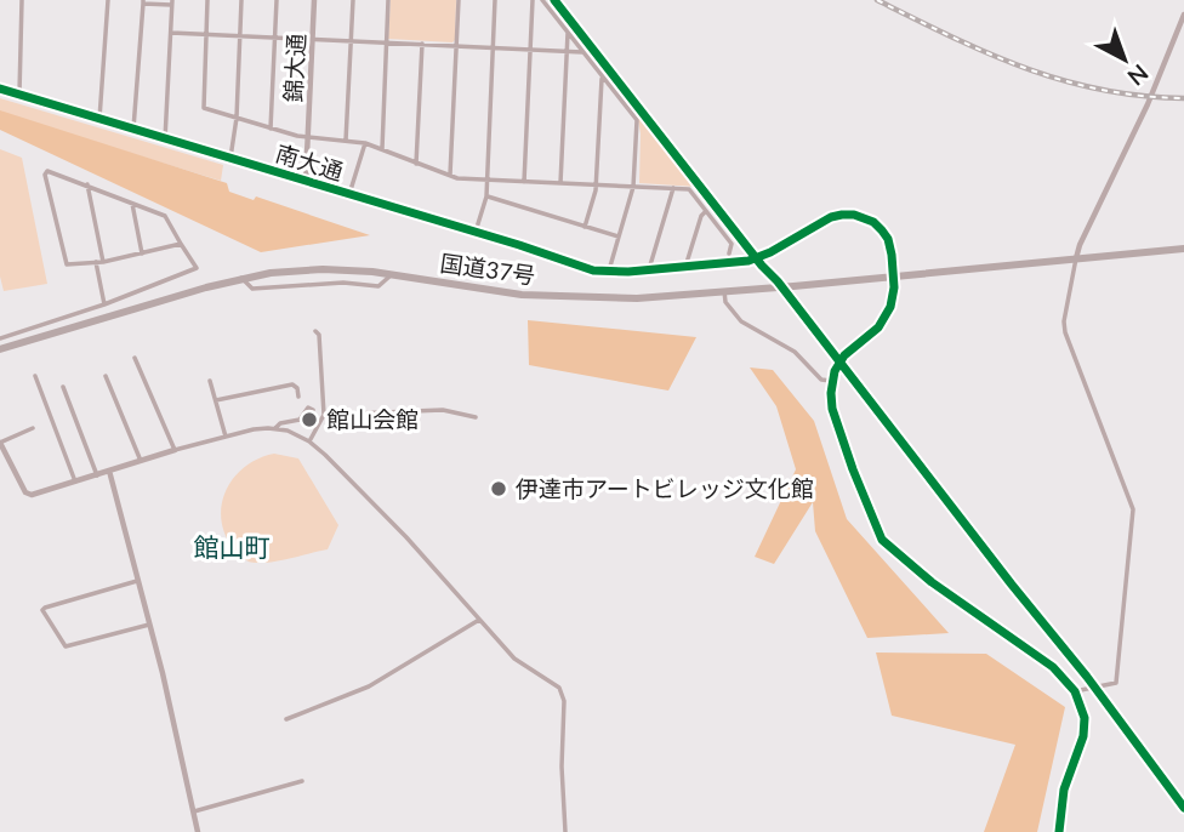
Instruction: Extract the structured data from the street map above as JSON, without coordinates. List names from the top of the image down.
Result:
{
  "streets": {
    "highway": ["国道37号"],
    "street": ["錦大通", "南大通"]
  },
  "crossings": [
    ["錦大通", "南大通"],
    ["南大通", "国道37号"]
  ],
  "districts": ["館山町"],
  "places": ["館山会館", "伊達市アートビレッジ文化館"],
  "north": "bottom right"
}
